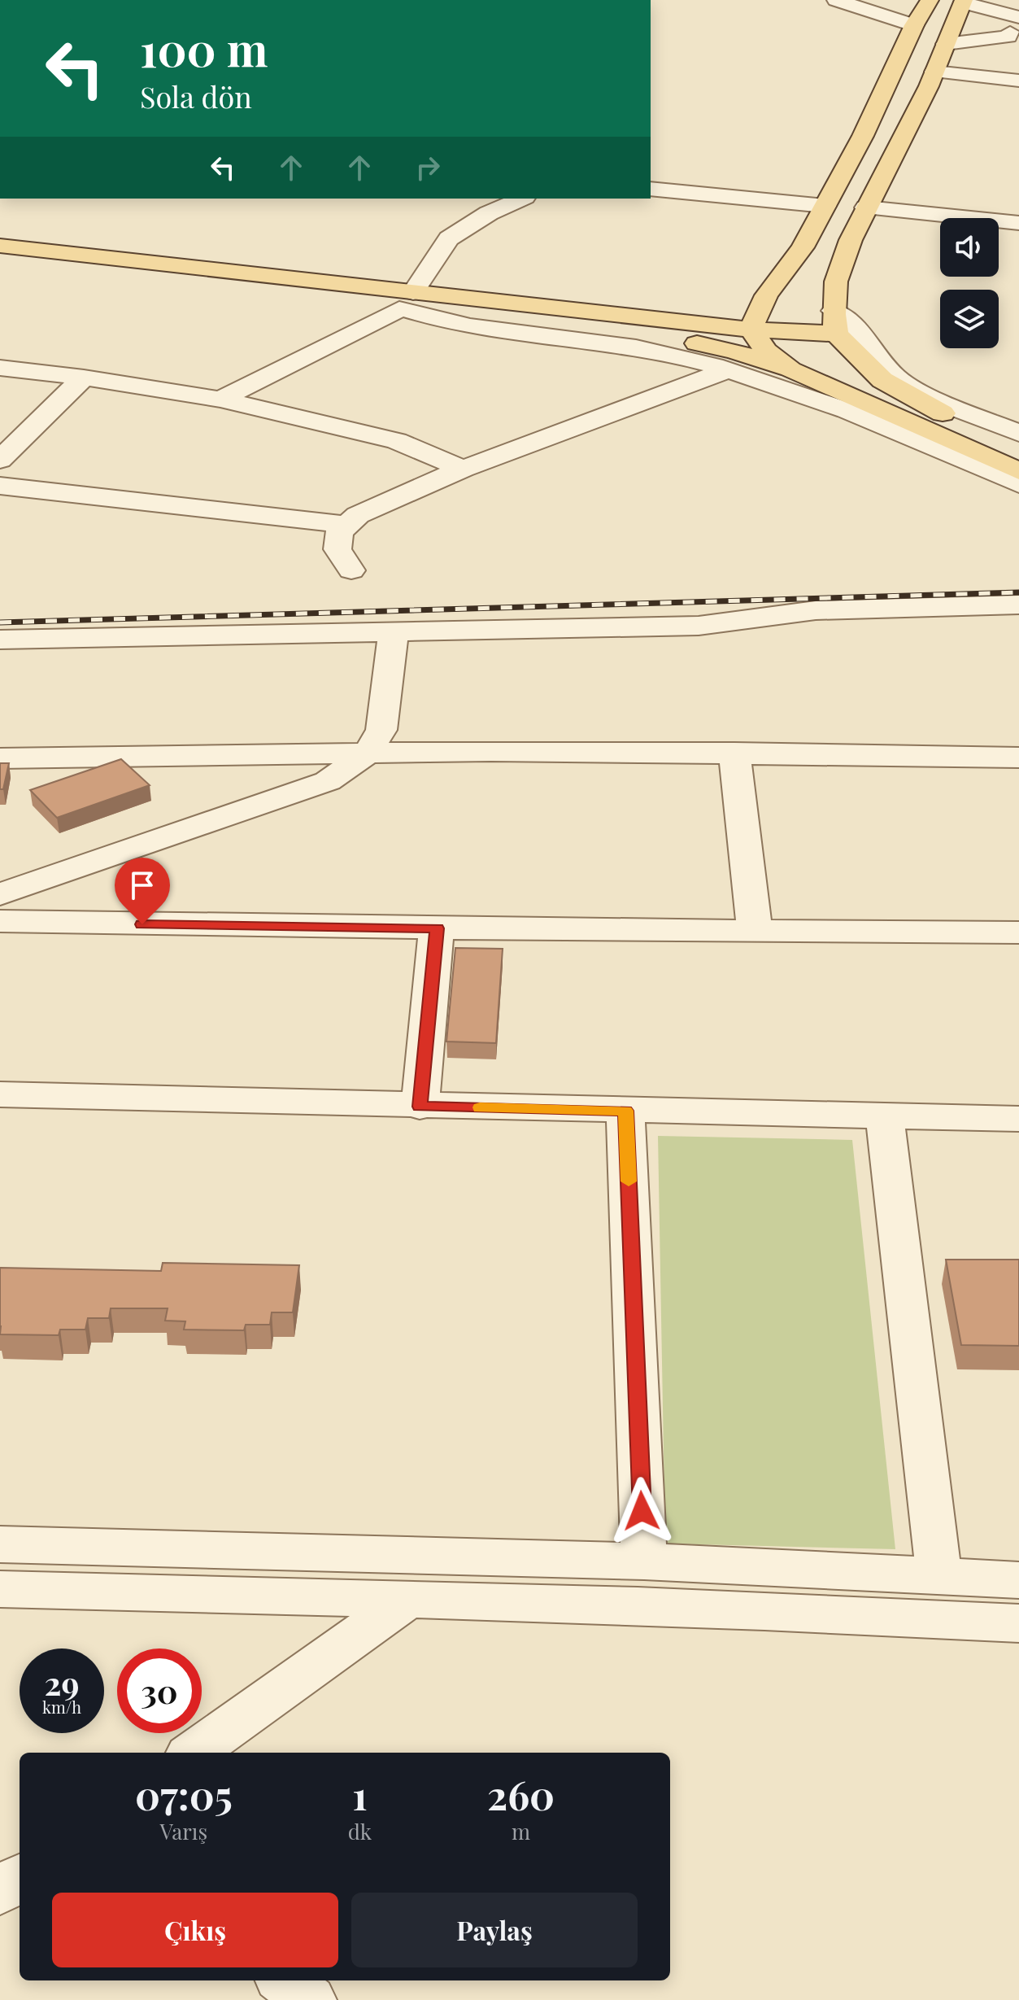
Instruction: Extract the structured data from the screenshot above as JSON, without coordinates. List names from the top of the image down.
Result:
{
  "page": {
    "turn": ["100 m", "Sola dön"],
    "speed": "29 km/h",
    "limit": "30",
    "eta": [
      "07:05",
      "Varış",
      "1",
      "dk",
      "260",
      "m"
    ],
    "buttons": ["Çıkış", "Paylaş"]
  }
}
